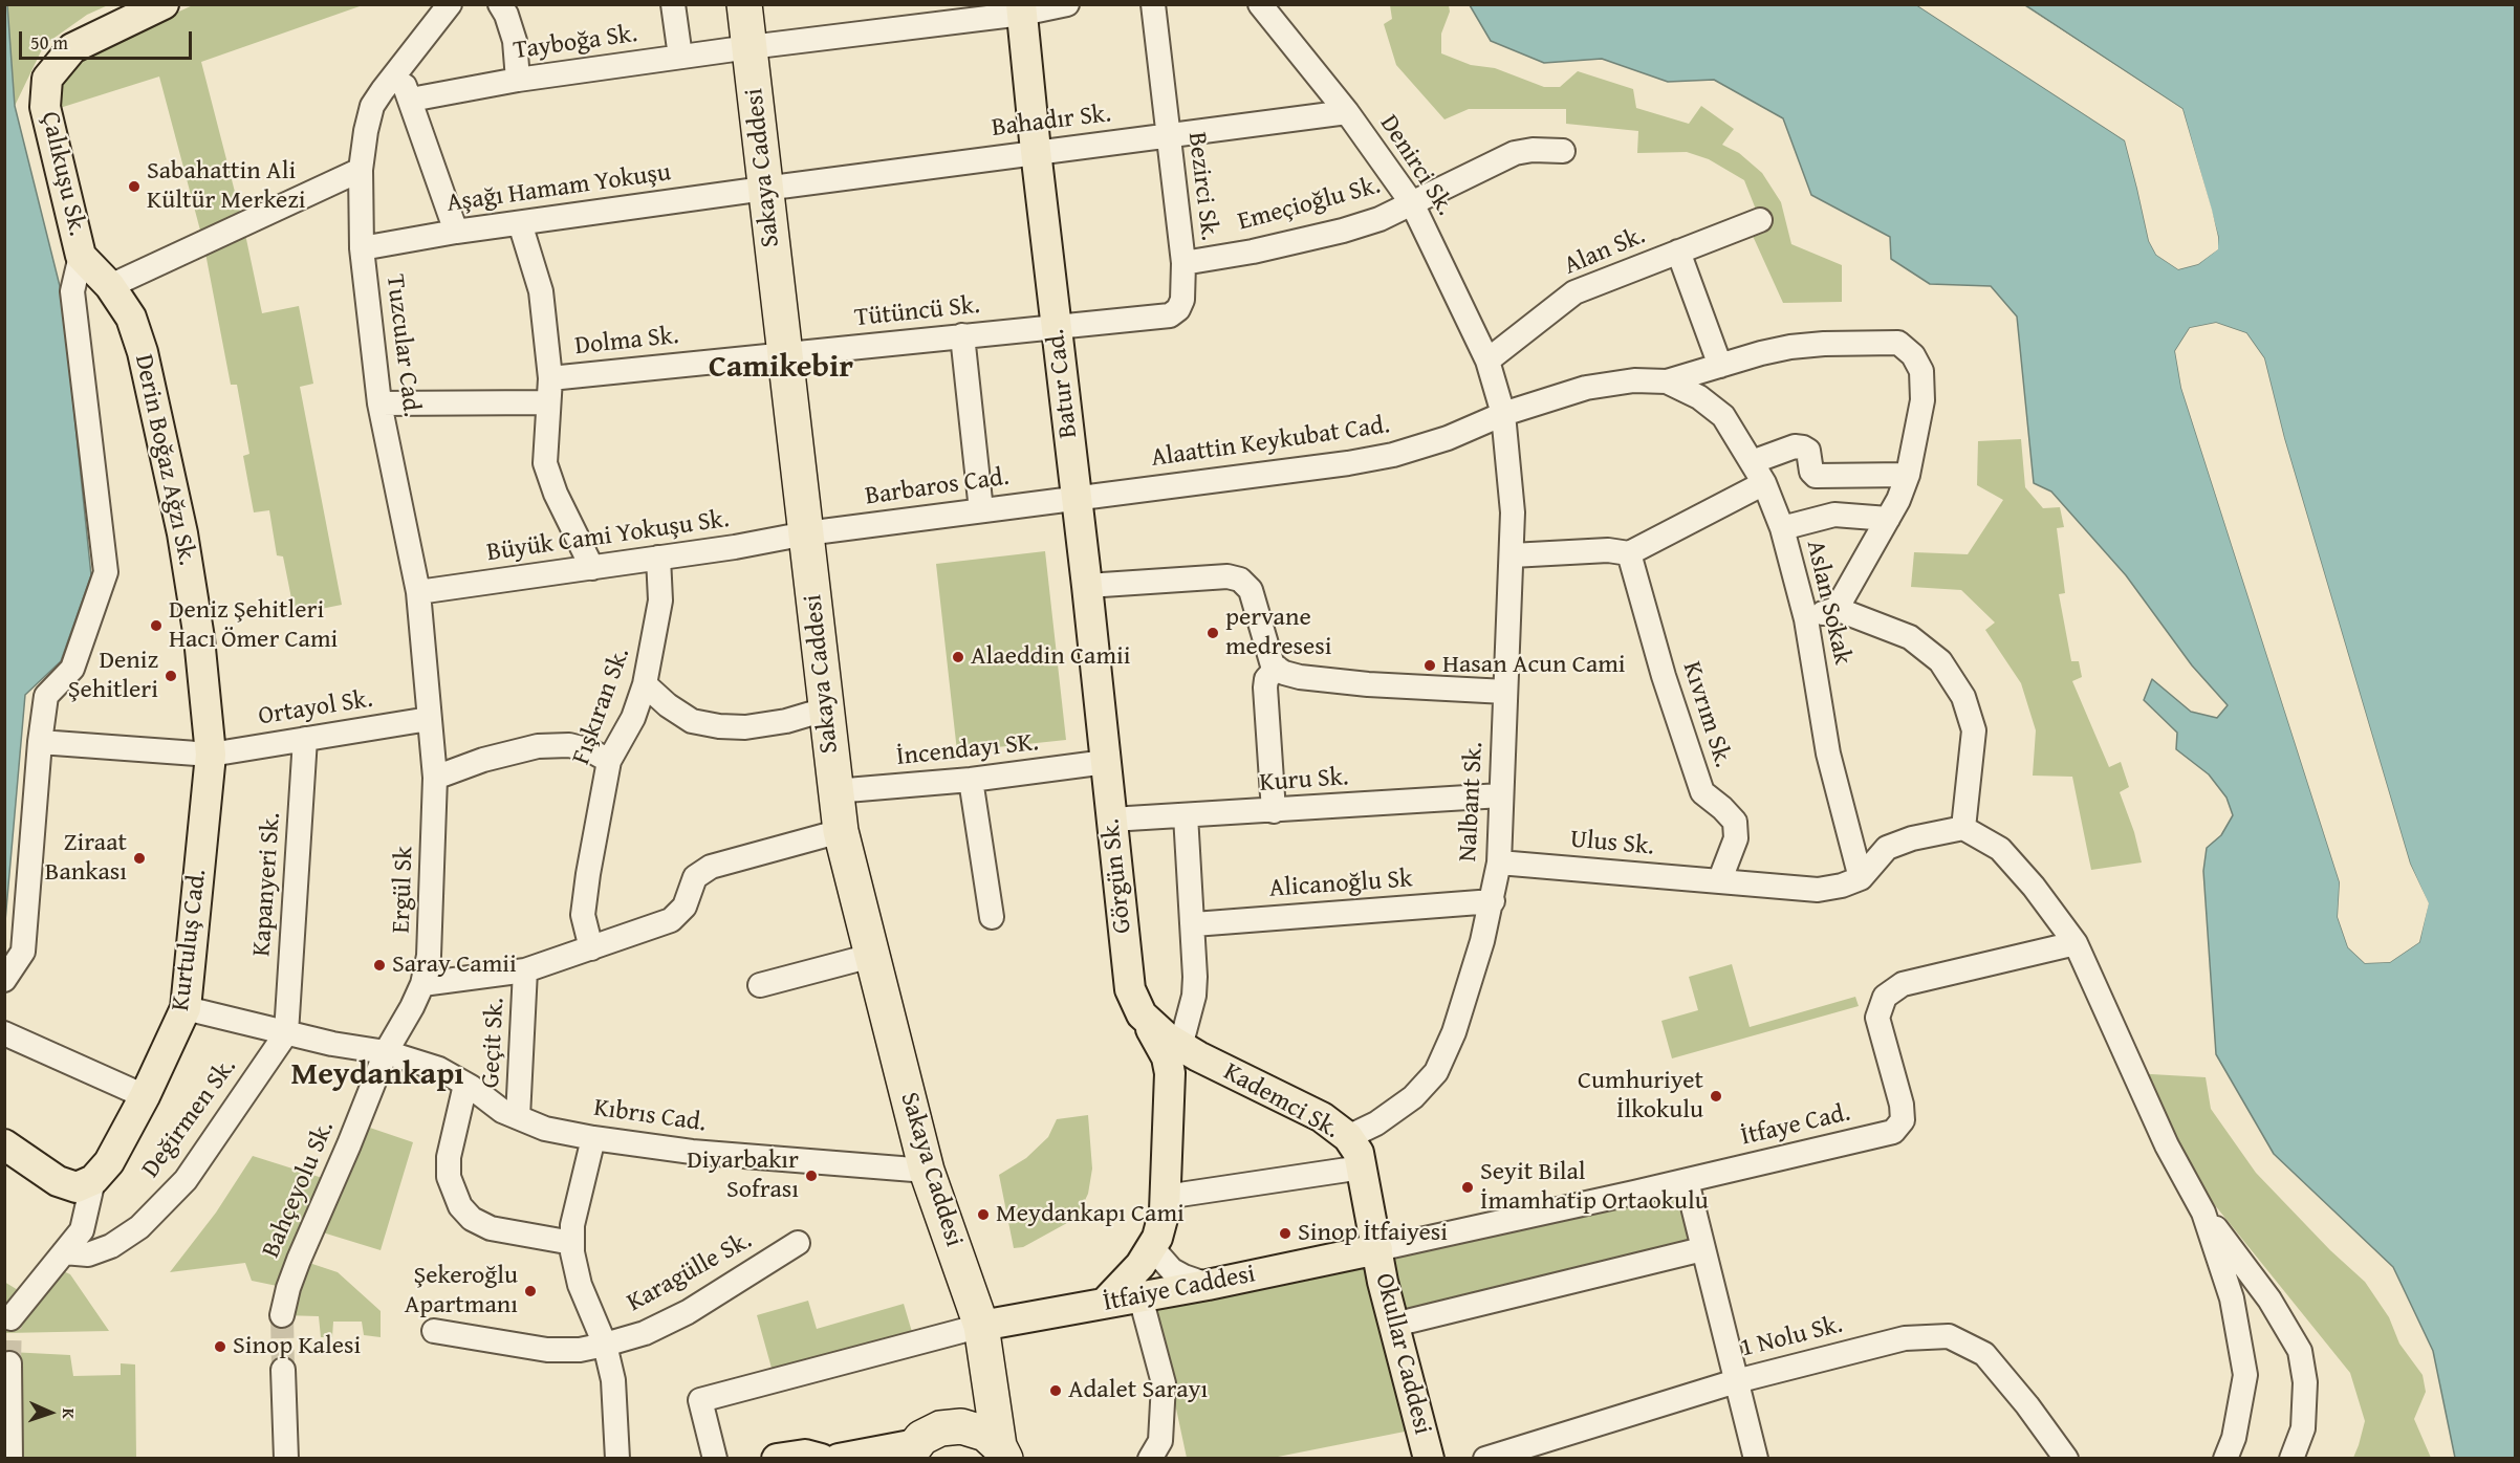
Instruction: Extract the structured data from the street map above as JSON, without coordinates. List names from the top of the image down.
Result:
{
  "streets": {
    "highway": ["Sakaya Caddesi"],
    "main road": [
      "Çalıkuşu Sk.",
      "Batur Cad.",
      "Derin Boğaz Ağzı Sk.",
      "Görgün Sk.",
      "Kurtuluş Cad.",
      "Kademci Sk.",
      "İtfaiye Caddesi",
      "Okullar Caddesi"
    ],
    "street": [
      "Tayboğa Sk.",
      "Bahadır Sk.",
      "Denirci Sk.",
      "Bezirci Sk.",
      "Aşağı Hamam Yokuşu",
      "Emeçioğlu Sk.",
      "Alan Sk.",
      "Tütüncü Sk.",
      "Dolma Sk.",
      "Tuzcular Cad.",
      "Alaattin Keykubat Cad.",
      "Barbaros Cad.",
      "Büyük Cami Yokuşu Sk.",
      "Aslan Sokak",
      "Fışkıran Sk.",
      "Ortayol Sk.",
      "Kıvrım Sk.",
      "İncendayı SK.",
      "Kuru Sk.",
      "Nalbant Sk.",
      "Ulus Sk.",
      "Kapanyeri Sk.",
      "Alicanoğlu Sk",
      "Ergül Sk",
      "Geçit Sk.",
      "Kıbrıs Cad.",
      "Değirmen Sk.",
      "İtfaye Cad.",
      "Bahçeyolu Sk.",
      "Karagülle Sk.",
      "1 Nolu Sk."
    ]
  },
  "crossings": [
    ["Tayboğa Sk.", "Sakaya Caddesi"],
    ["Tayboğa Sk.", "Batur Cad."],
    ["Bahadır Sk.", "Denirci Sk."],
    ["Bahadır Sk.", "Sakaya Caddesi"],
    ["Bahadır Sk.", "Bezirci Sk."],
    ["Bahadır Sk.", "Aşağı Hamam Yokuşu"],
    ["Bahadır Sk.", "Batur Cad."],
    ["Denirci Sk.", "Emeçioğlu Sk."],
    ["Denirci Sk.", "Alan Sk."],
    ["Denirci Sk.", "Alaattin Keykubat Cad."],
    ["Denirci Sk.", "Nalbant Sk."],
    ["Sakaya Caddesi", "Aşağı Hamam Yokuşu"],
    ["Sakaya Caddesi", "Tütüncü Sk."],
    ["Sakaya Caddesi", "Dolma Sk."],
    ["Sakaya Caddesi", "Barbaros Cad."],
    ["Sakaya Caddesi", "Büyük Cami Yokuşu Sk."],
    ["Sakaya Caddesi", "İncendayı SK."],
    ["Sakaya Caddesi", "Kıbrıs Cad."],
    ["Sakaya Caddesi", "İtfaiye Caddesi"],
    ["Çalıkuşu Sk.", "Derin Boğaz Ağzı Sk."],
    ["Bezirci Sk.", "Emeçioğlu Sk."],
    ["Bezirci Sk.", "Tütüncü Sk."],
    ["Bezirci Sk.", "Batur Cad."],
    ["Aşağı Hamam Yokuşu", "Tuzcular Cad."],
    ["Tütüncü Sk.", "Dolma Sk."],
    ["Tütüncü Sk.", "Batur Cad."],
    ["Tuzcular Cad.", "Büyük Cami Yokuşu Sk."],
    ["Tuzcular Cad.", "Ortayol Sk."],
    ["Tuzcular Cad.", "Ergül Sk"],
    ["Batur Cad.", "Alaattin Keykubat Cad."],
    ["Batur Cad.", "Barbaros Cad."],
    ["Batur Cad.", "İncendayı SK."],
    ["Batur Cad.", "Görgün Sk."],
    ["Alaattin Keykubat Cad.", "Barbaros Cad."],
    ["Alaattin Keykubat Cad.", "Aslan Sokak"],
    ["Alaattin Keykubat Cad.", "Nalbant Sk."],
    ["Derin Boğaz Ağzı Sk.", "Ortayol Sk."],
    ["Derin Boğaz Ağzı Sk.", "Kurtuluş Cad."],
    ["Barbaros Cad.", "Büyük Cami Yokuşu Sk."],
    ["Büyük Cami Yokuşu Sk.", "Fışkıran Sk."],
    ["Aslan Sokak", "Ulus Sk."],
    ["Ortayol Sk.", "Kapanyeri Sk."],
    ["Ortayol Sk.", "Ergül Sk"],
    ["Ortayol Sk.", "Kurtuluş Cad."],
    ["Kıvrım Sk.", "Ulus Sk."],
    ["İncendayı SK.", "Görgün Sk."],
    ["Kuru Sk.", "Nalbant Sk."],
    ["Kuru Sk.", "Görgün Sk."],
    ["Nalbant Sk.", "Ulus Sk."],
    ["Nalbant Sk.", "Alicanoğlu Sk"],
    ["Nalbant Sk.", "Kademci Sk."],
    ["Görgün Sk.", "Kademci Sk."],
    ["Kapanyeri Sk.", "Kıbrıs Cad."],
    ["Kapanyeri Sk.", "Değirmen Sk."],
    ["Ergül Sk", "Kıbrıs Cad."],
    ["Ergül Sk", "Bahçeyolu Sk."],
    ["Kurtuluş Cad.", "Kıbrıs Cad."],
    ["Geçit Sk.", "Kıbrıs Cad."],
    ["Kademci Sk.", "İtfaye Cad."],
    ["Kademci Sk.", "İtfaiye Caddesi"],
    ["Kademci Sk.", "Okullar Caddesi"],
    ["Kıbrıs Cad.", "Değirmen Sk."],
    ["Kıbrıs Cad.", "Bahçeyolu Sk."],
    ["İtfaye Cad.", "İtfaiye Caddesi"],
    ["İtfaye Cad.", "Okullar Caddesi"],
    ["İtfaiye Caddesi", "Okullar Caddesi"]
  ],
  "districts": ["Camikebir", "Meydankapı"],
  "places": [
    "Sabahattin Ali Kültür Merkezi",
    "Deniz Şehitleri Hacı Ömer Cami",
    "pervane medresesi",
    "Alaeddin Camii",
    "Hasan Acun Cami",
    "Deniz Şehitleri",
    "Ziraat Bankası",
    "Saray Camii",
    "Cumhuriyet İlkokulu",
    "Diyarbakır Sofrası",
    "Seyit Bilal İmamhatip Ortaokulu",
    "Meydankapı Cami",
    "Sinop İtfaiyesi",
    "Şekeroğlu Apartmanı",
    "Sinop Kalesi",
    "Adalet Sarayı"
  ],
  "scale_bar": "50 m",
  "north": "right"
}
